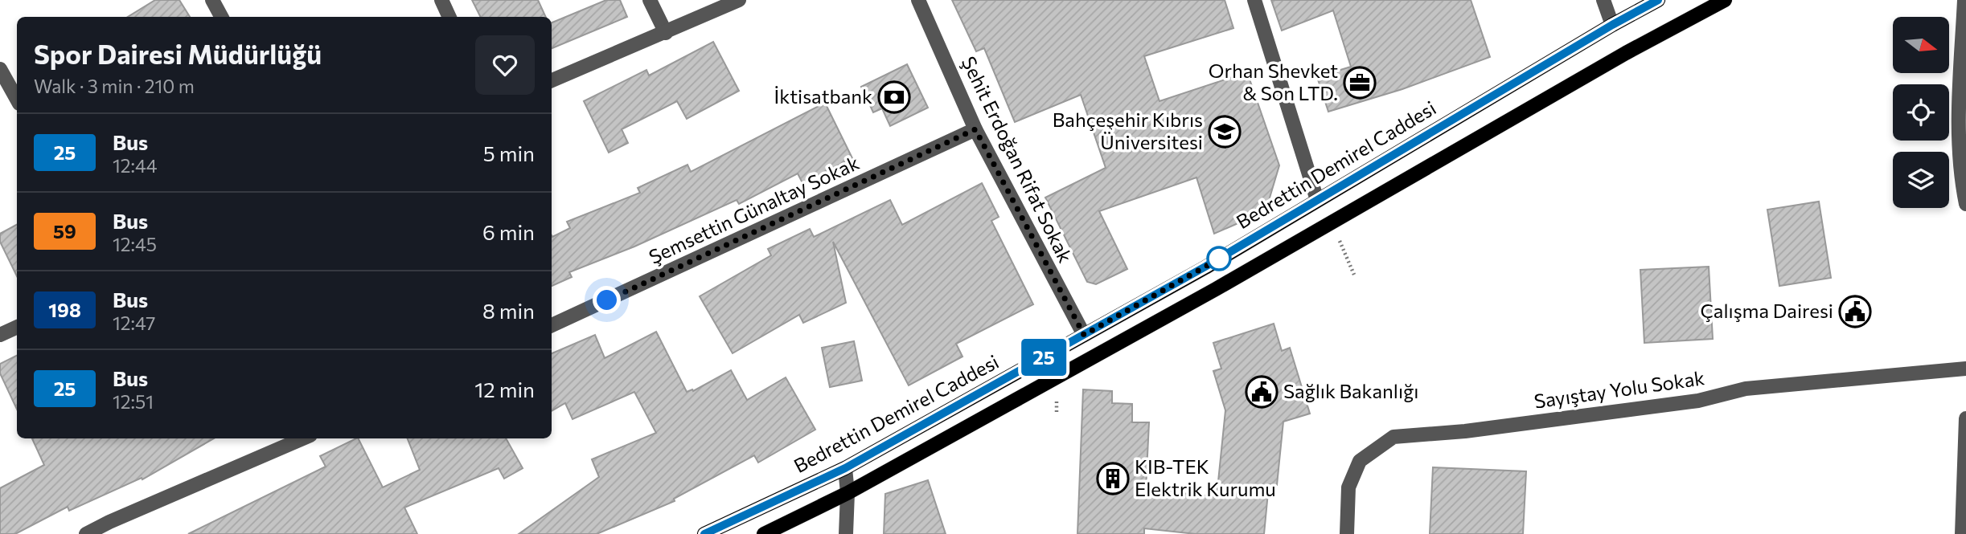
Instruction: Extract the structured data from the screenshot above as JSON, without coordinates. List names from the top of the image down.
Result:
{
  "streets": {
    "main road": ["Bedrettin Demirel Caddesi"],
    "street": ["Şehit Erdoğan Rifat Sokak", "Şemsettin Günaltay Sokak", "Sayıştay Yolu Sokak"]
  },
  "crossings": [
    ["Şehit Erdoğan Rifat Sokak", "Bedrettin Demirel Caddesi"],
    ["Şehit Erdoğan Rifat Sokak", "Şemsettin Günaltay Sokak"]
  ],
  "places": {
    "office": ["Orhan Shevket & Son LTD."],
    "bank": ["İktisatbank"],
    "school or university": ["Bahçeşehir Kıbrıs Üniversitesi"],
    "public building": ["Çalışma Dairesi", "Sağlık Bakanlığı"],
    "building": ["KIB-TEK Elektrik Kurumu"]
  },
  "lines": ["bus line 25"],
  "north": "right",
  "page": {
    "on_map": "25",
    "heading": ["Spor Dairesi Müdürlüğü", "Walk · 3 min · 210 m"],
    "list": [
      {
        "mark": "25",
        "name": "Bus",
        "note": "12:44",
        "value": "5 min"
      },
      {
        "mark": "59",
        "name": "Bus",
        "note": "12:45",
        "value": "6 min"
      },
      {
        "mark": "198",
        "name": "Bus",
        "note": "12:47",
        "value": "8 min"
      },
      {
        "mark": "25",
        "name": "Bus",
        "note": "12:51",
        "value": "12 min"
      }
    ]
  }
}
